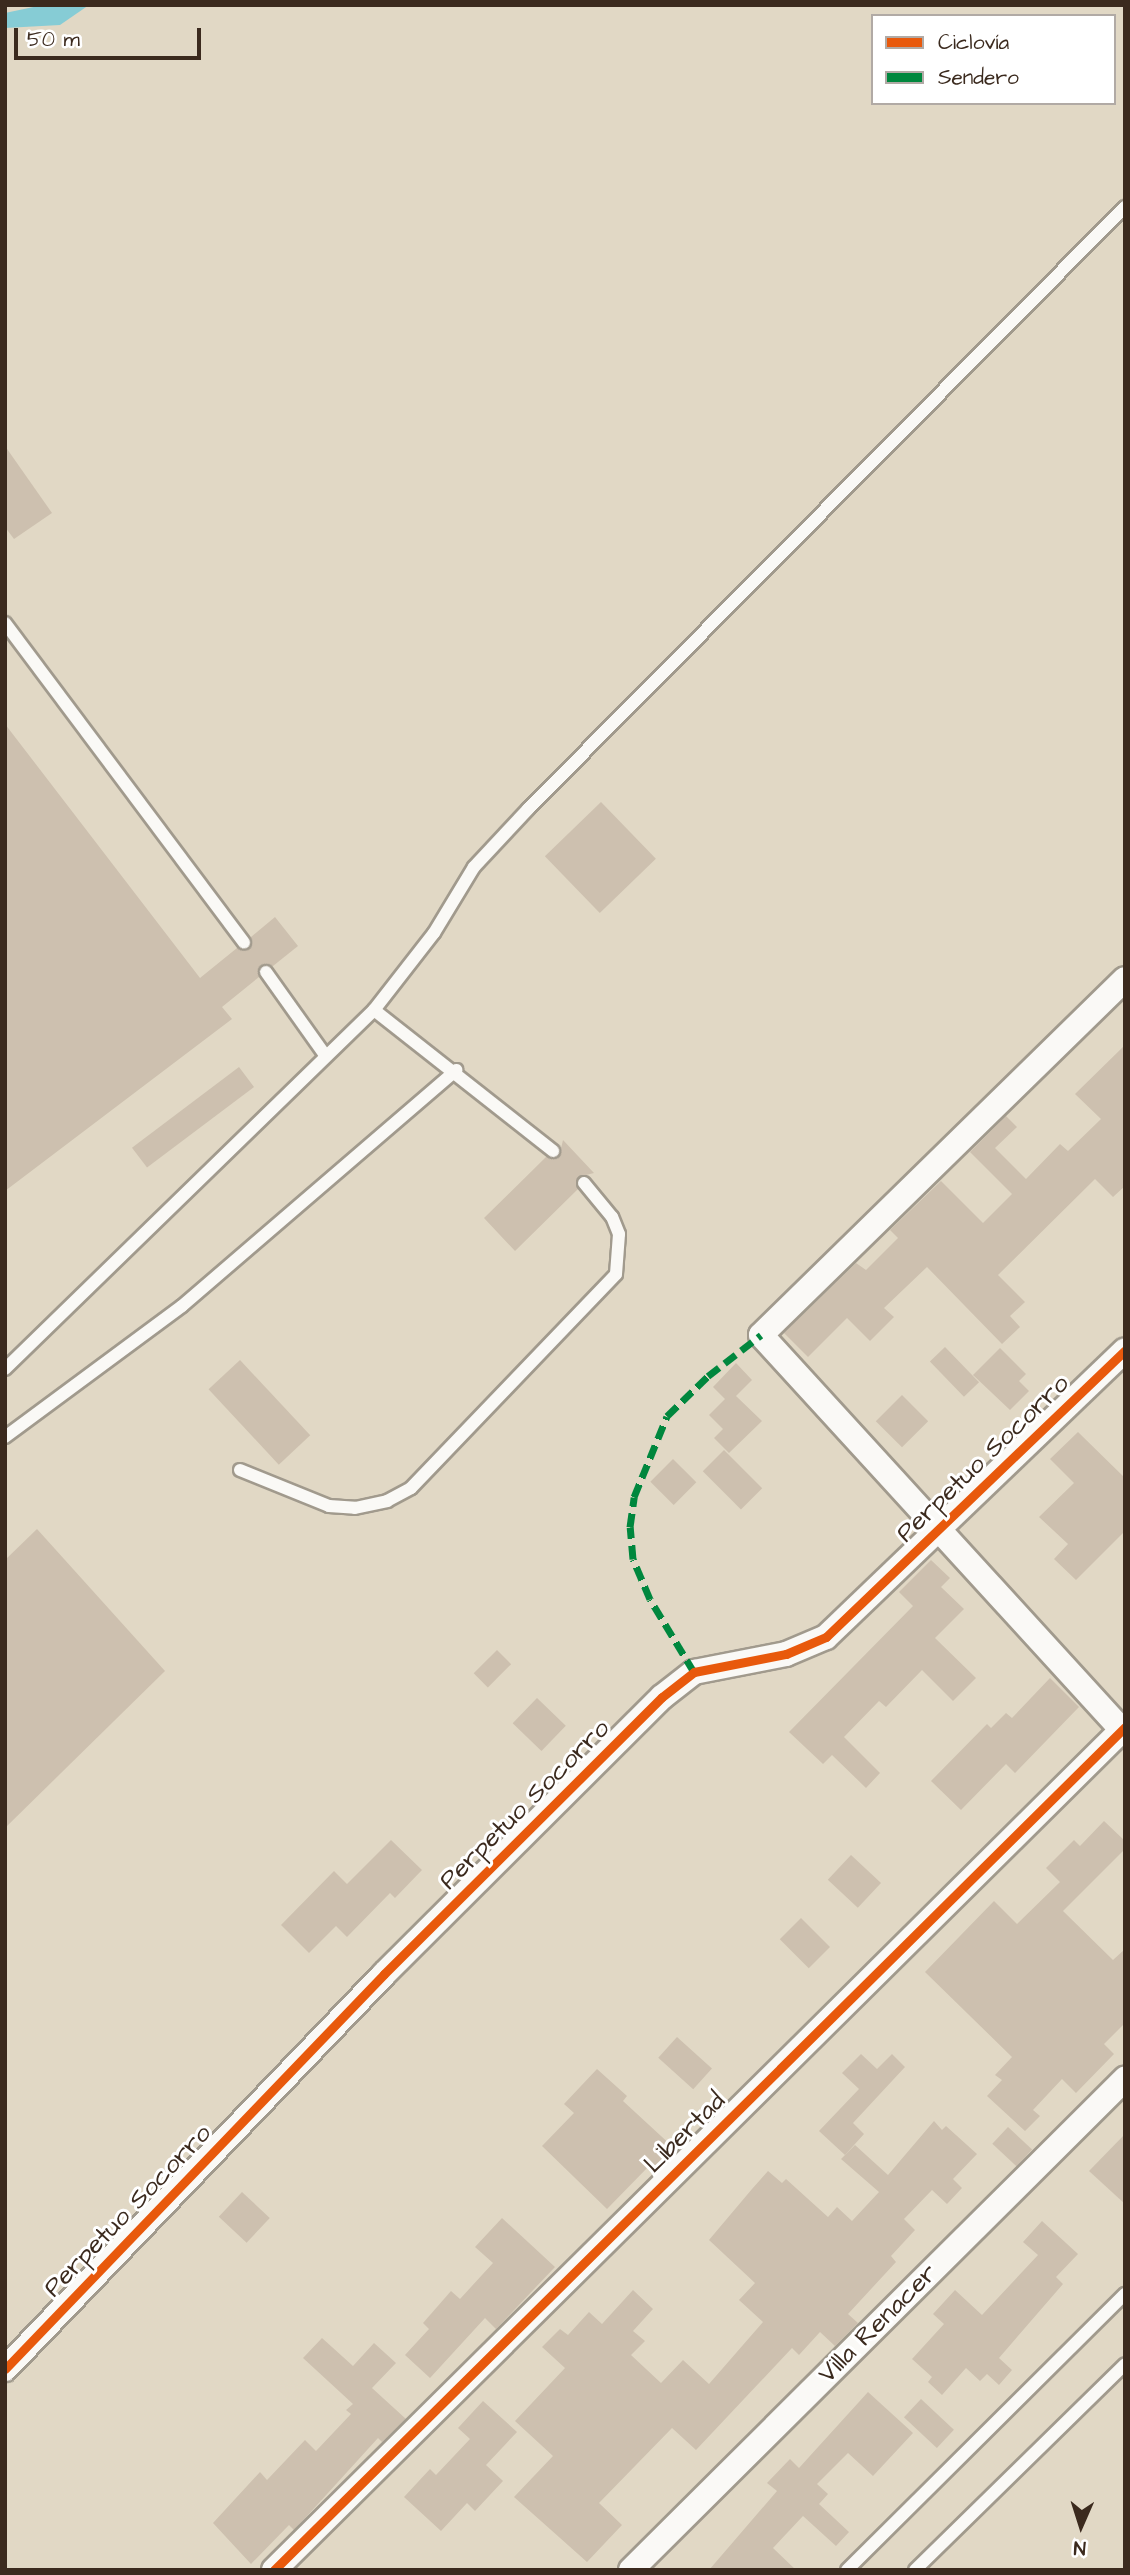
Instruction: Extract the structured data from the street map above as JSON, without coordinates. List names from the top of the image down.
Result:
{
  "streets": {
    "street": ["Perpetuo Socorro", "Libertad", "Villa Renacer"]
  },
  "legend": ["Ciclovía", "Sendero"],
  "scale_bar": "50 m",
  "north": "bottom"
}
